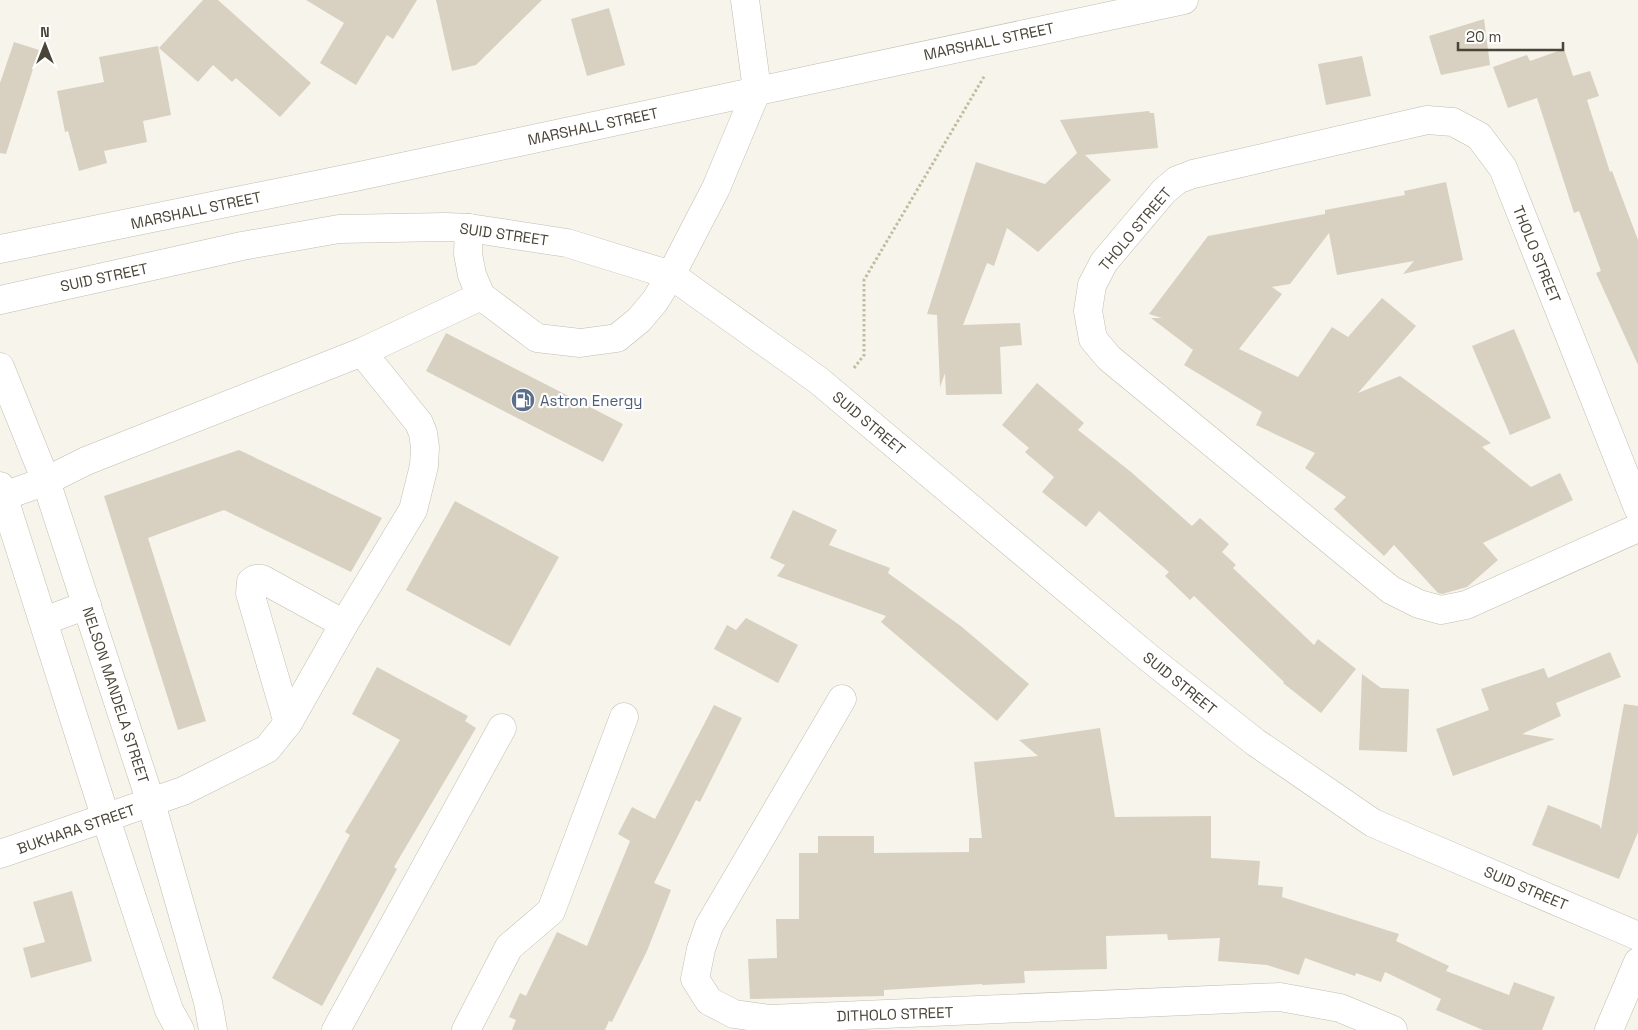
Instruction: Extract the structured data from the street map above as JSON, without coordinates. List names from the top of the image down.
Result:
{
  "streets": {
    "street": [
      "MARSHALL STREET",
      "THOLO STREET",
      "SUID STREET",
      "NELSON MANDELA STREET",
      "BUKHARA STREET",
      "DITHOLO STREET"
    ]
  },
  "crossings": [
    ["NELSON MANDELA STREET", "BUKHARA STREET"]
  ],
  "places": {
    "fuel station": ["Astron Energy"]
  },
  "scale_bar": "20 m",
  "north": "top"
}
